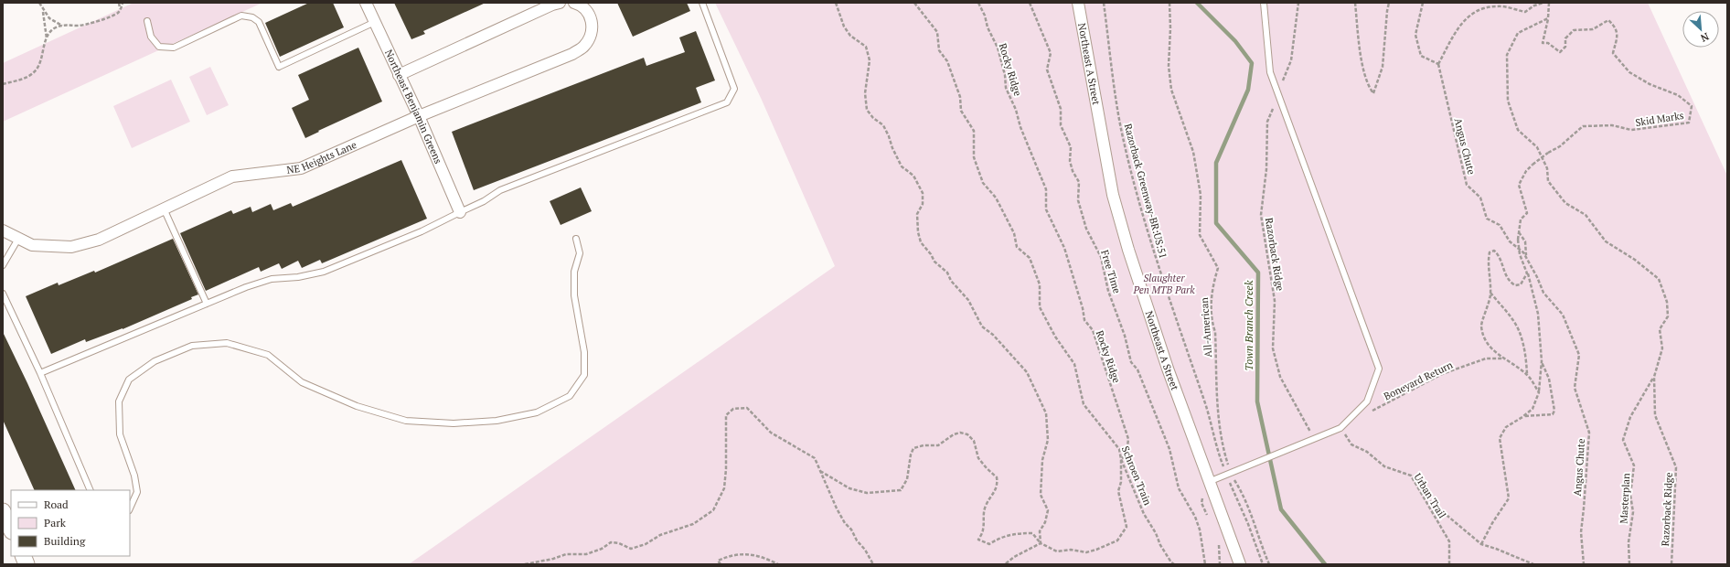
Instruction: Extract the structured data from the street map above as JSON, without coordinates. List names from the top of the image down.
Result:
{
  "streets": {
    "street": ["Northeast A Street", "Northeast Benjamin Greens", "NE Heights Lane"],
    "path": [
      "Rocky Ridge",
      "Skid Marks",
      "Angus Chute",
      "Razorback Greenway-BR:US:51",
      "Razorback Ridge",
      "Free Time",
      "All-American",
      "Boneyard Return",
      "Schroen Train",
      "Urban Trail",
      "Masterplan"
    ]
  },
  "crossings": [
    ["Rocky Ridge", "Schroen Train"],
    ["Northeast Benjamin Greens", "NE Heights Lane"],
    ["Skid Marks", "Razorback Ridge"],
    ["Razorback Greenway-BR:US:51", "All-American"],
    ["Razorback Ridge", "Masterplan"]
  ],
  "water": ["Town Branch Creek"],
  "parks": ["Slaughter Pen MTB Park"],
  "legend": ["Road", "Park", "Building"],
  "north": "bottom right"
}
